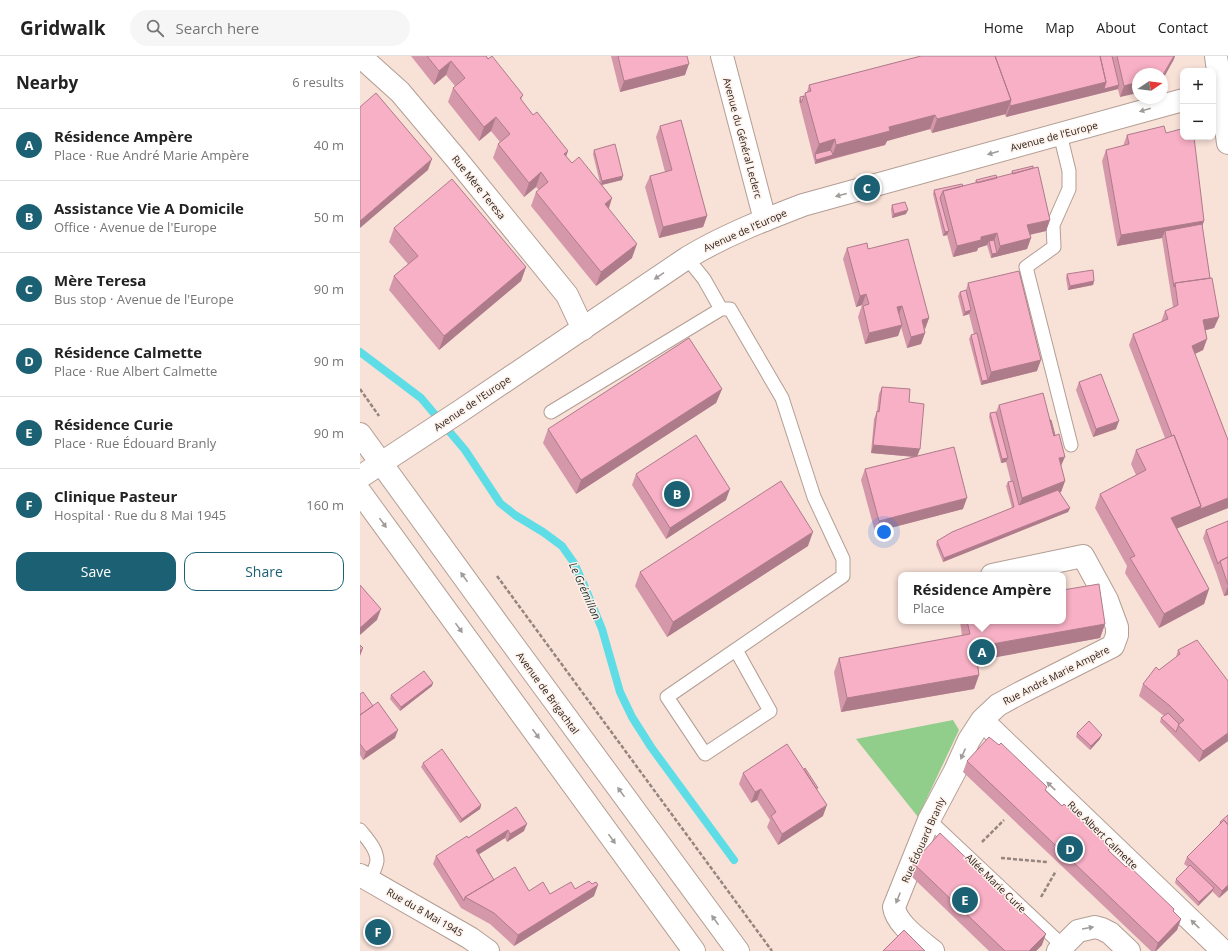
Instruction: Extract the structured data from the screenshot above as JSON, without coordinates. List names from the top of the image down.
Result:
{
  "streets": {
    "street": [
      "Avenue de l'Europe",
      "Avenue du Général Leclerc",
      "Rue Mère Teresa",
      "Rue André Marie Ampère",
      "Avenue de Brigachtal",
      "Rue Albert Calmette",
      "Rue Édouard Branly",
      "Rue du 8 Mai 1945"
    ],
    "lane": ["Allée Marie Curie"]
  },
  "crossings": [
    ["Avenue de l'Europe", "Avenue du Général Leclerc"],
    ["Avenue de l'Europe", "Rue Mère Teresa"],
    ["Avenue de l'Europe", "Avenue de Brigachtal"],
    ["Rue André Marie Ampère", "Rue Albert Calmette"],
    ["Rue André Marie Ampère", "Rue Édouard Branly"],
    ["Rue Albert Calmette", "Rue Édouard Branly"],
    ["Rue Édouard Branly", "Allée Marie Curie"]
  ],
  "one_way": ["Avenue de l'Europe", "Rue Albert Calmette", "Rue Édouard Branly"],
  "water": ["Le Grémillon"],
  "north": "right",
  "page": {
    "header": "Gridwalk",
    "search": "Search here",
    "nav": [
      "Home",
      "Map",
      "About",
      "Contact"
    ],
    "heading": ["Nearby", "6 results"],
    "map_buttons": ["+", "−"],
    "list": [
      {
        "mark": "A",
        "name": "Résidence Ampère",
        "note": "Place · Rue André Marie Ampère",
        "value": "40 m"
      },
      {
        "mark": "B",
        "name": "Assistance Vie A Domicile",
        "note": "Office · Avenue de l'Europe",
        "value": "50 m"
      },
      {
        "mark": "C",
        "name": "Mère Teresa",
        "note": "Bus stop · Avenue de l'Europe",
        "value": "90 m"
      },
      {
        "mark": "D",
        "name": "Résidence Calmette",
        "note": "Place · Rue Albert Calmette",
        "value": "90 m"
      },
      {
        "mark": "E",
        "name": "Résidence Curie",
        "note": "Place · Rue Édouard Branly",
        "value": "90 m"
      },
      {
        "mark": "F",
        "name": "Clinique Pasteur",
        "note": "Hospital · Rue du 8 Mai 1945",
        "value": "160 m"
      }
    ],
    "pins": [
      "C",
      "B",
      "A",
      "D",
      "E",
      "F"
    ],
    "buttons": ["Save", "Share"],
    "popup": ["Résidence Ampère", "Place"]
  }
}
